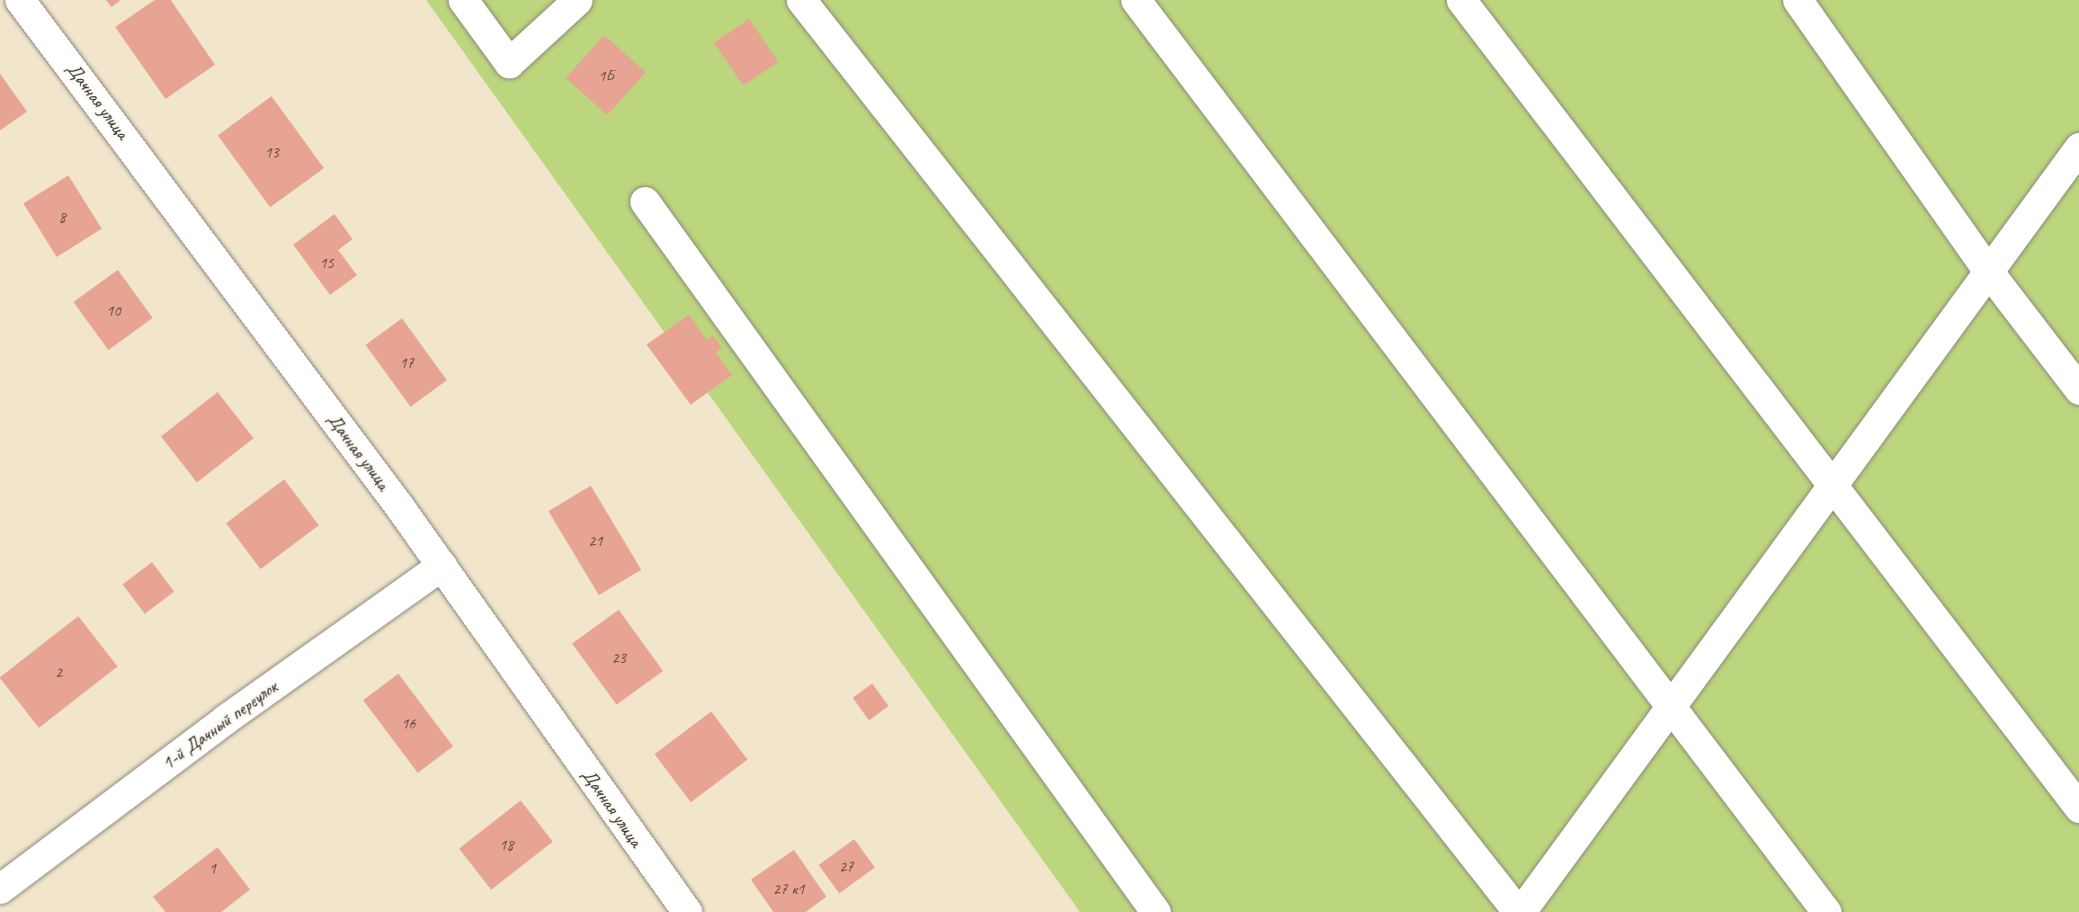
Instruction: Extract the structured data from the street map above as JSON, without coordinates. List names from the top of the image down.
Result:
{
  "streets": {
    "street": ["Дачная улица", "1-й Дачный переулок"]
  },
  "crossings": [
    ["Дачная улица", "1-й Дачный переулок"]
  ],
  "house_numbers": [
    "1Б",
    "13",
    "8",
    "15",
    "10",
    "17",
    "21",
    "23",
    "2",
    "16",
    "18",
    "27",
    "1",
    "27 к1"
  ]
}
